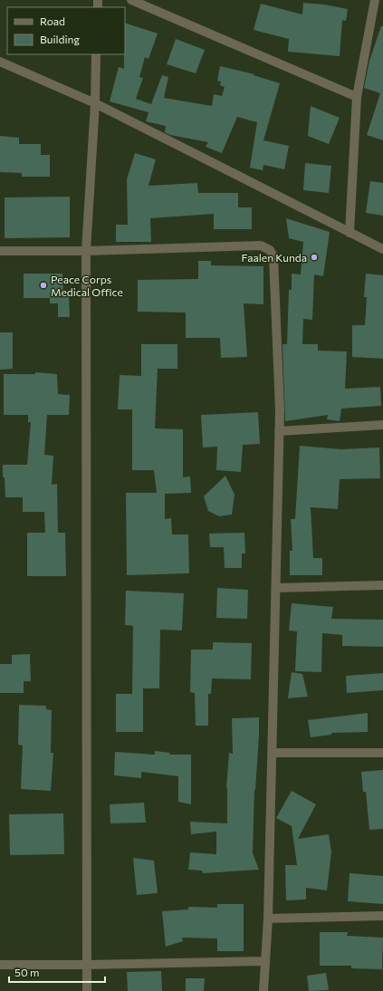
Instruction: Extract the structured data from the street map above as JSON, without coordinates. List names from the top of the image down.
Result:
{
  "places": ["Faalen Kunda", "Peace Corps Medical Office"],
  "legend": ["Road", "Building"],
  "scale_bar": "50 m"
}
